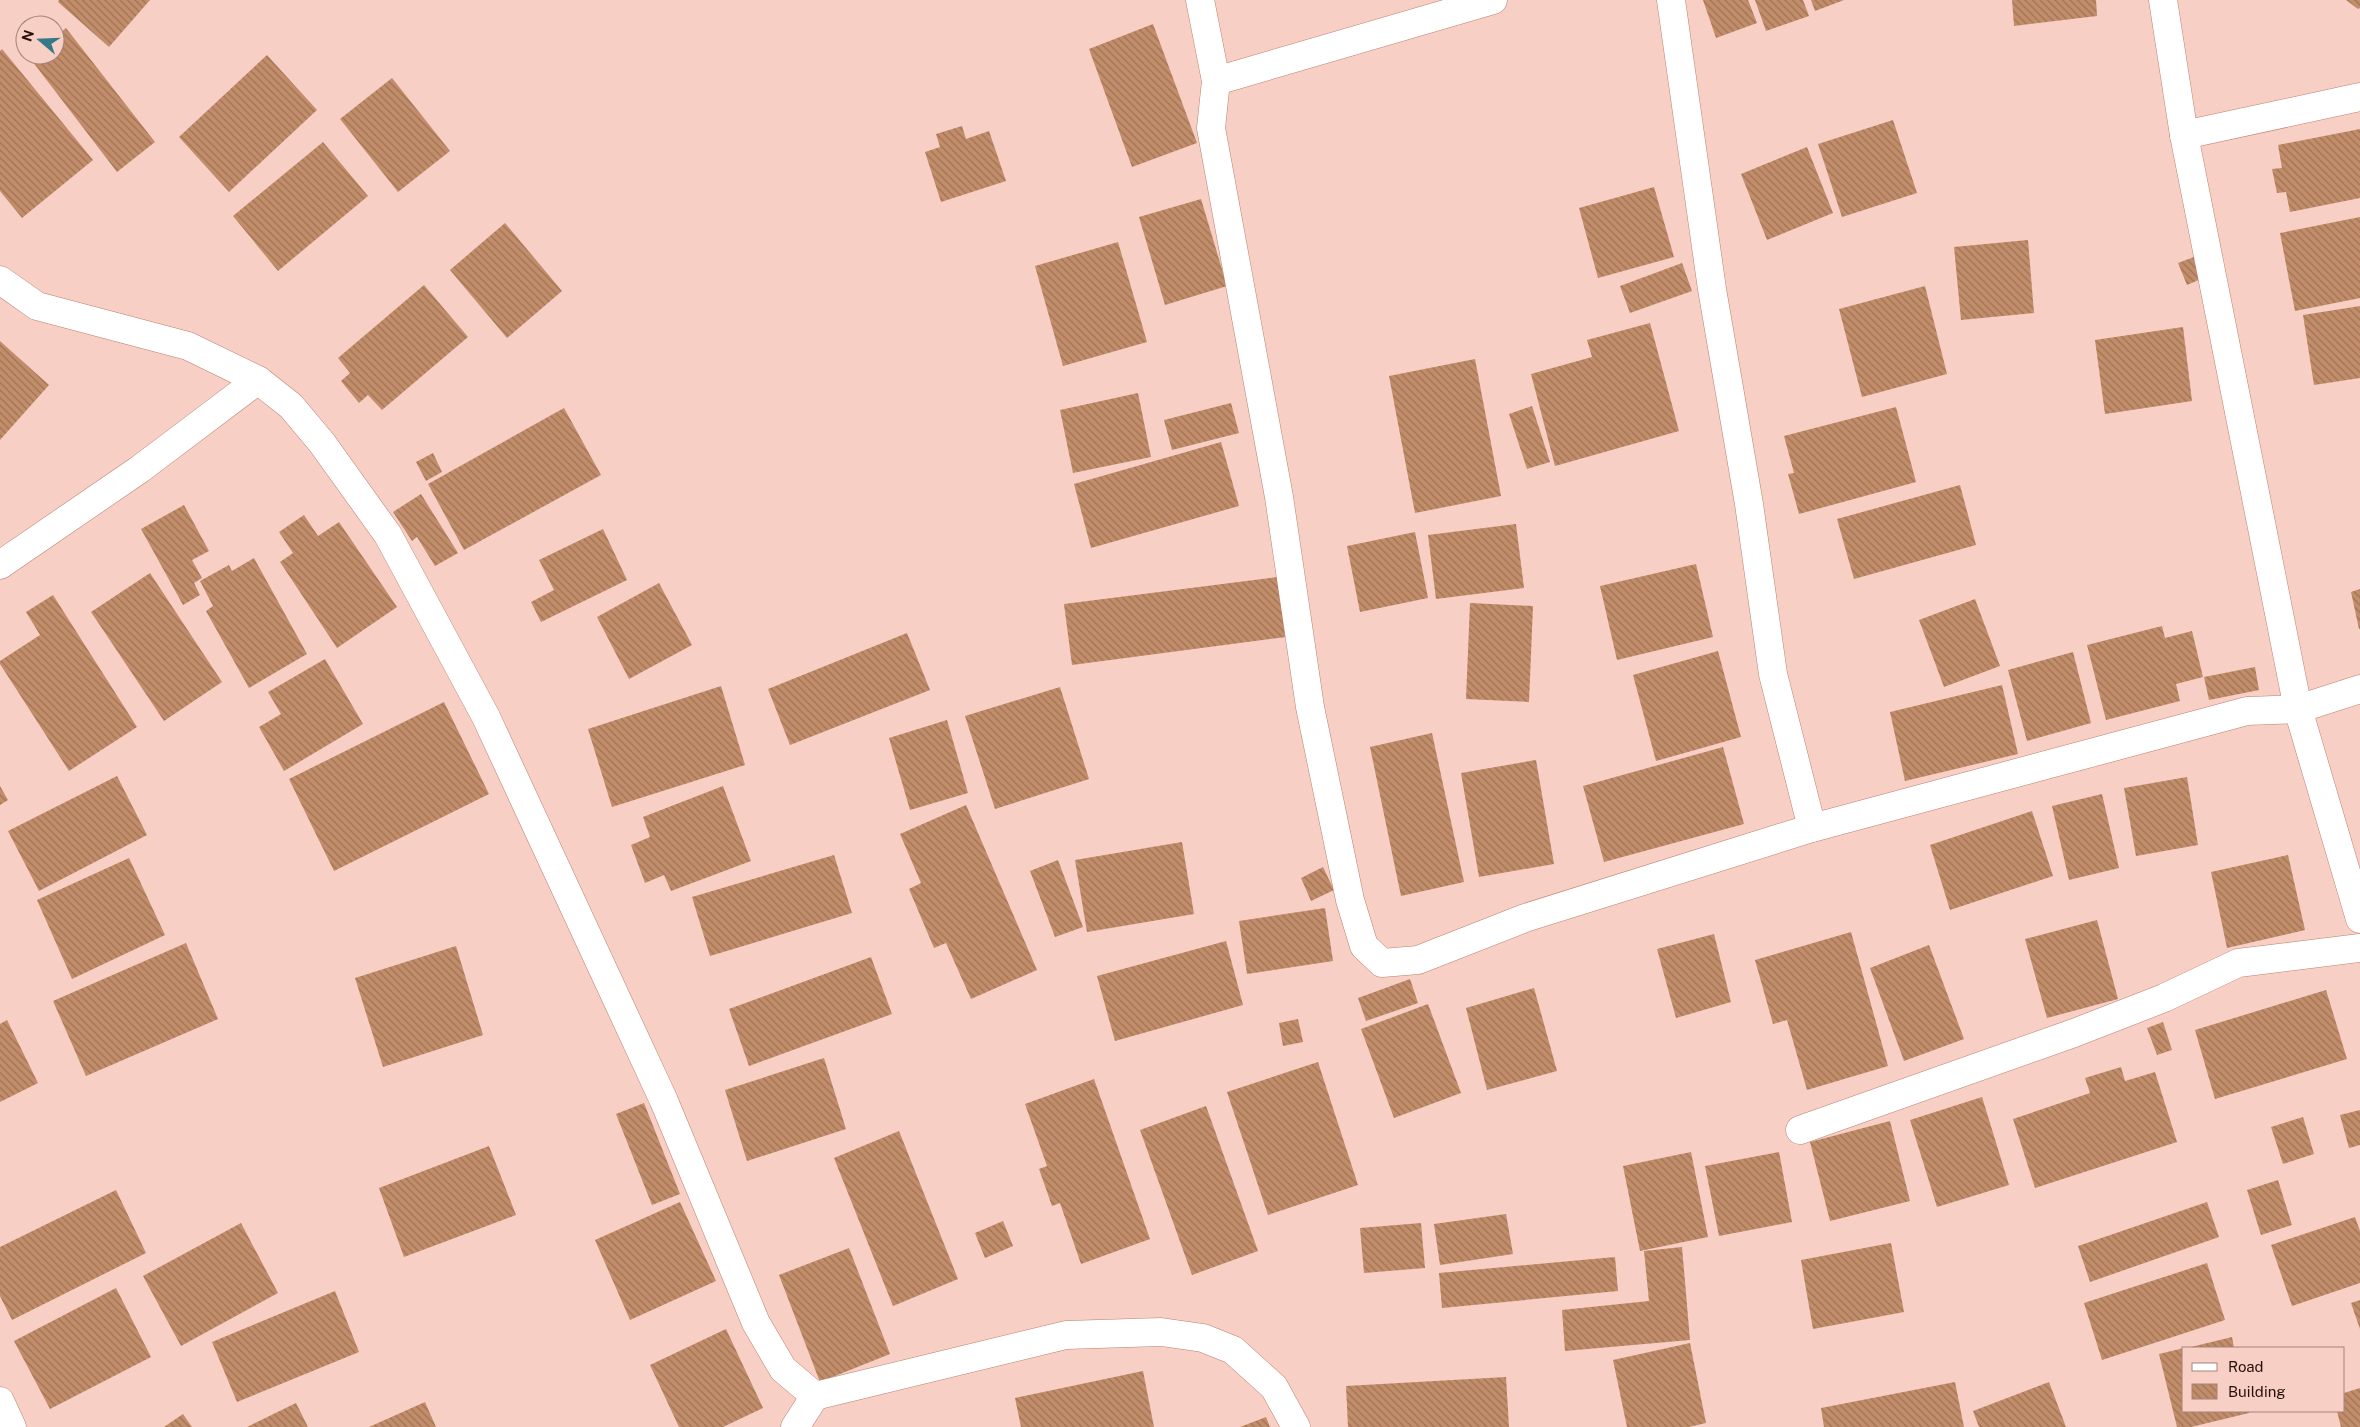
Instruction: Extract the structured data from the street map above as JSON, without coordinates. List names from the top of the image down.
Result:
{
  "legend": ["Road", "Building"],
  "north": "left"
}
